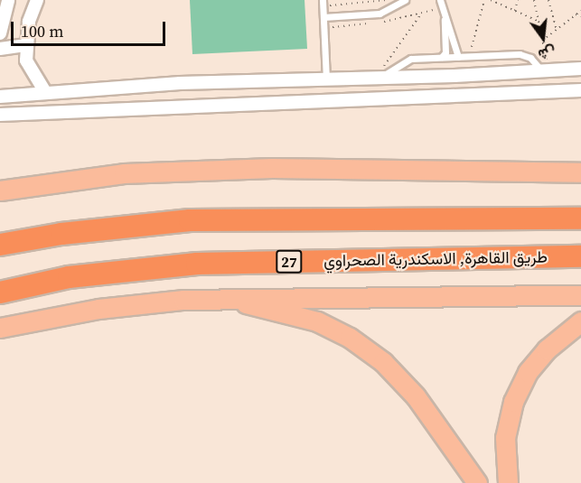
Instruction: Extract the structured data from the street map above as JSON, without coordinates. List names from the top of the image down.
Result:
{
  "streets": {
    "highway": ["طريق القاهرة, الاسكندرية الصحراوي", "27"]
  },
  "scale_bar": "100 m",
  "north": "bottom"
}
